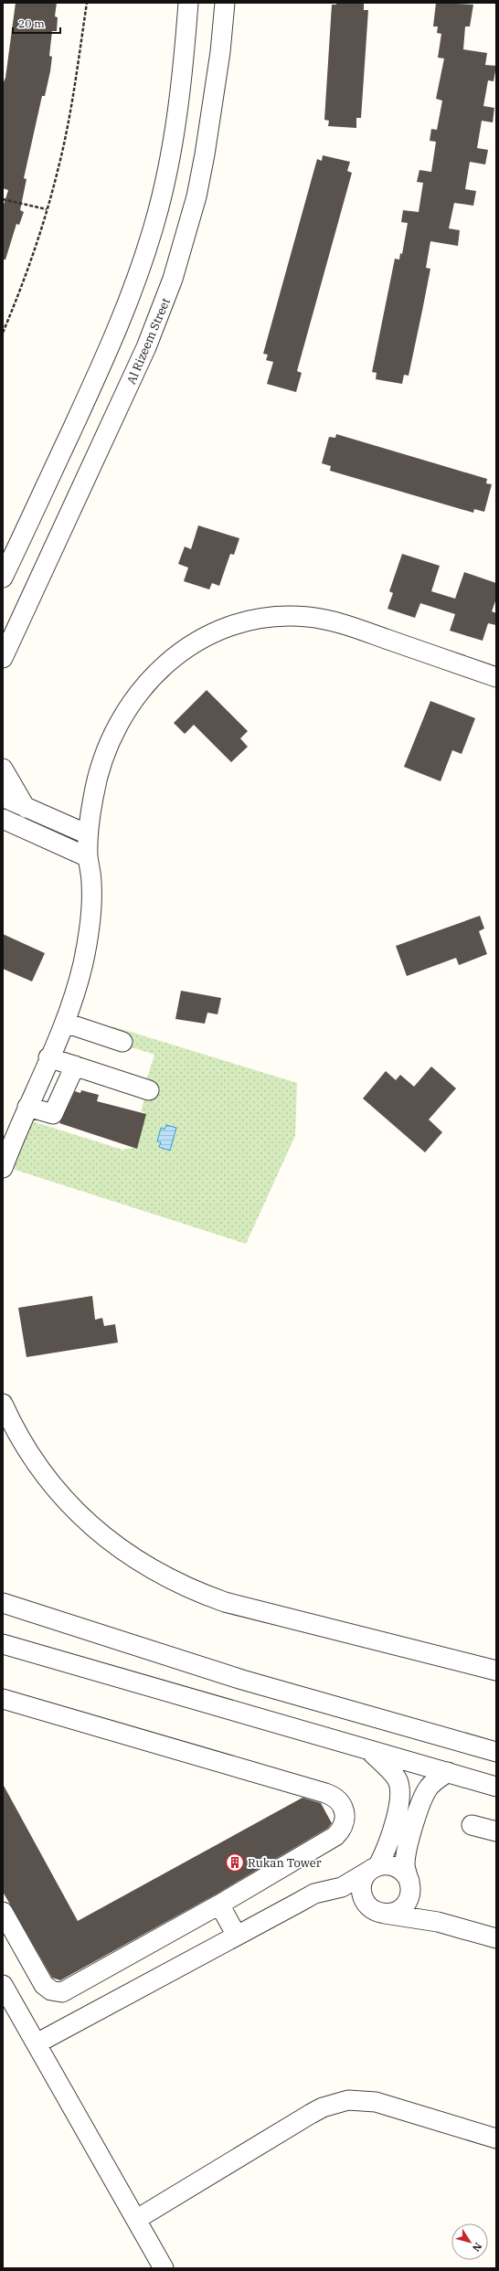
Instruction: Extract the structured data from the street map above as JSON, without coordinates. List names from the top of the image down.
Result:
{
  "streets": {
    "street": ["Al Rizeem Street"]
  },
  "places": {
    "building": ["Rukan Tower"]
  },
  "scale_bar": "20 m",
  "north": "bottom right"
}
